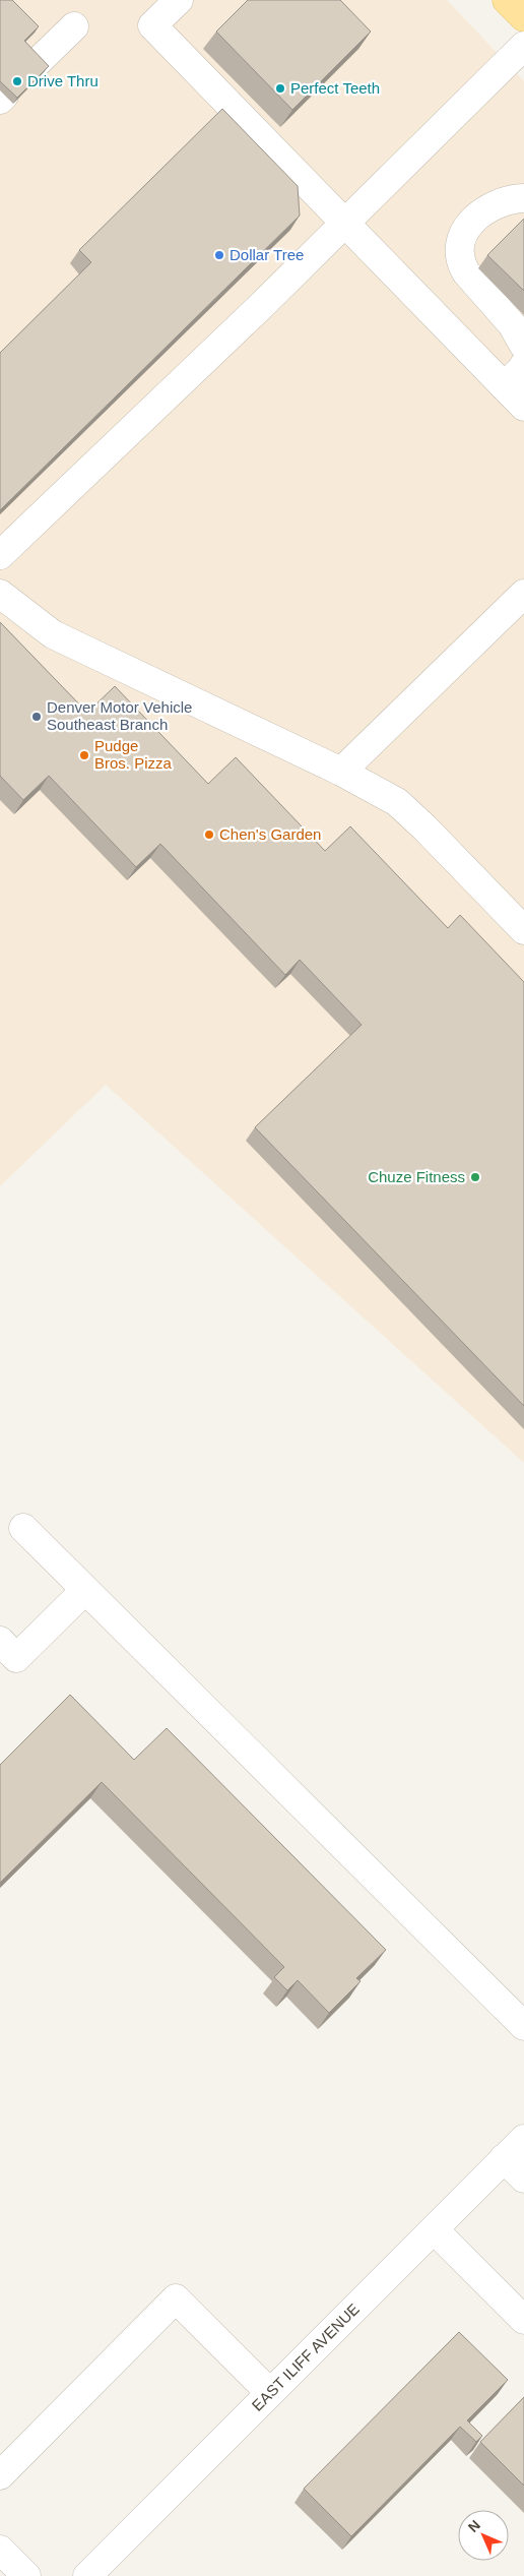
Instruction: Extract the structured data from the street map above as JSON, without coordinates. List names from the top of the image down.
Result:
{
  "streets": {
    "street": ["EAST ILIFF AVENUE"]
  },
  "places": [
    "Drive Thru",
    "Perfect Teeth",
    "Dollar Tree",
    "Denver Motor Vehicle Southeast Branch",
    "Pudge Bros. Pizza",
    "Chen's Garden",
    "Chuze Fitness"
  ],
  "north": "top left"
}
